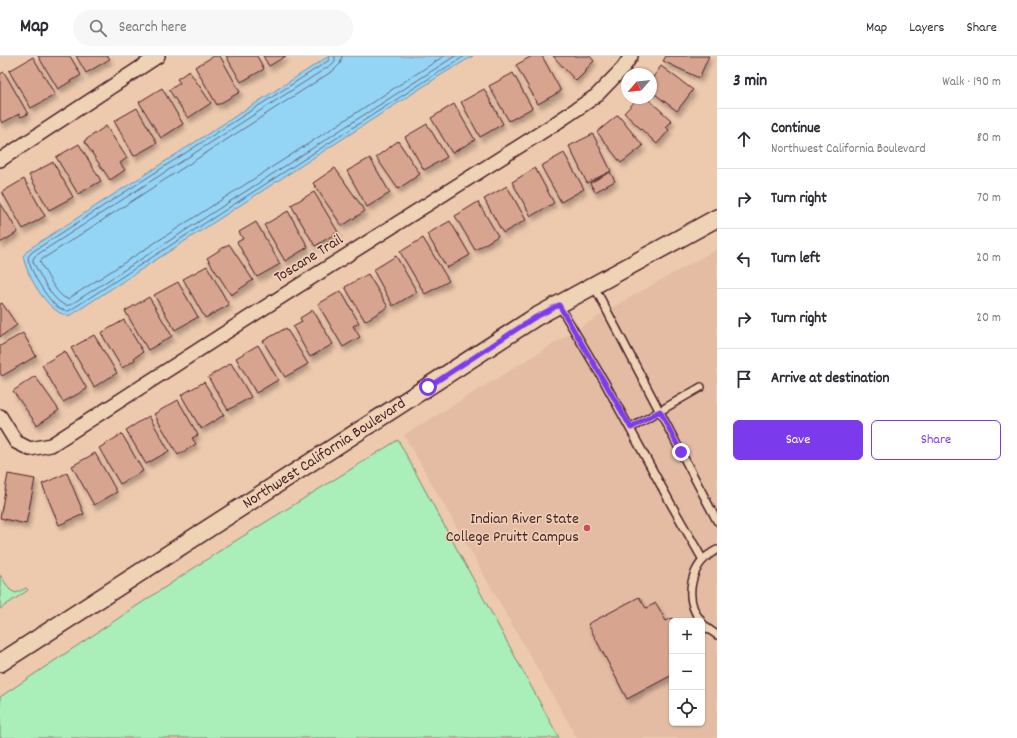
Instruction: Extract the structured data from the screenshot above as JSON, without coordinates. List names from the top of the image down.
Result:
{
  "streets": {
    "street": ["Toscane Trail", "Northwest California Boulevard"]
  },
  "places": ["Indian River State College Pruitt Campus"],
  "north": "bottom left",
  "page": {
    "header": "Map",
    "search": "Search here",
    "nav": ["Map", "Layers", "Share"],
    "heading": ["3 min", "Walk · 190 m"],
    "list": [
      ["Continue", "Northwest California Boulevard", "80 m"],
      ["Turn right", "70 m"],
      ["Turn left", "20 m"],
      ["Turn right", "20 m"],
      "Arrive at destination"
    ],
    "buttons": ["Save", "Share"],
    "map_buttons": ["+", "−"]
  }
}
